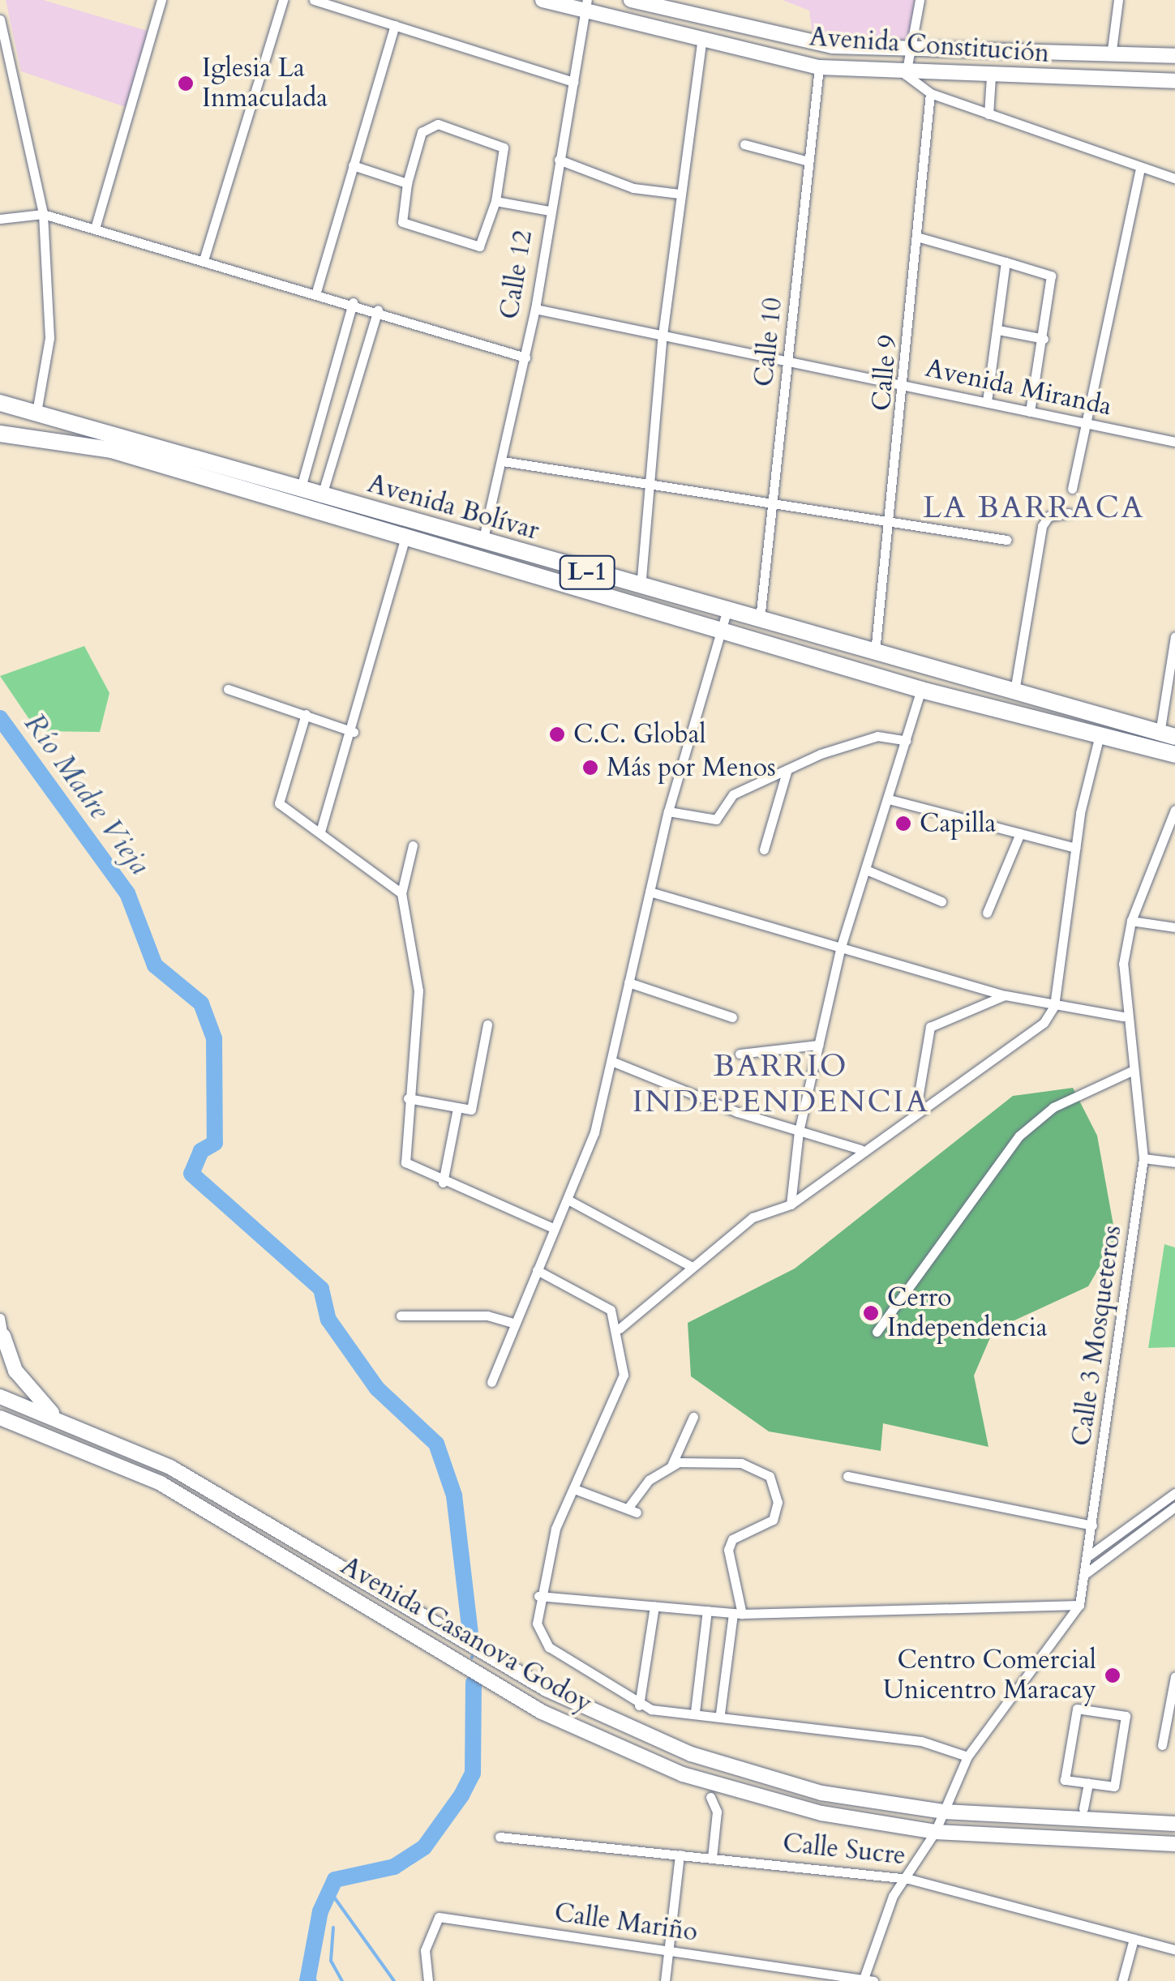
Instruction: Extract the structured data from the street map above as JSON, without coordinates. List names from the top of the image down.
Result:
{
  "streets": {
    "main road": ["Avenida Bolívar", "L-1"],
    "street": [
      "Avenida Constitución",
      "Calle 12",
      "Calle 10",
      "Calle 9",
      "Avenida Miranda",
      "Calle 3 Mosqueteros",
      "Avenida Casanova Godoy",
      "Calle Sucre",
      "Calle Mariño"
    ]
  },
  "crossings": [
    ["Avenida Constitución", "Calle 12"],
    ["Avenida Constitución", "Calle 10"],
    ["Calle 12", "Avenida Miranda"],
    ["Calle 12", "Avenida Bolívar"],
    ["Calle 10", "Avenida Miranda"],
    ["Calle 10", "Avenida Bolívar"],
    ["Calle 9", "Avenida Miranda"],
    ["Calle 9", "Avenida Bolívar"],
    ["Calle 3 Mosqueteros", "Avenida Casanova Godoy"],
    ["Calle 3 Mosqueteros", "Calle Sucre"],
    ["Calle 3 Mosqueteros", "Calle Mariño"]
  ],
  "districts": ["LA BARRACA", "BARRIO INDEPENDENCIA"],
  "water": ["Río Madre Vieja"],
  "places": [
    "Iglesia La Inmaculada",
    "C.C. Global",
    "Más por Menos",
    "Capilla",
    "Cerro Independencia",
    "Centro Comercial Unicentro Maracay"
  ]
}
